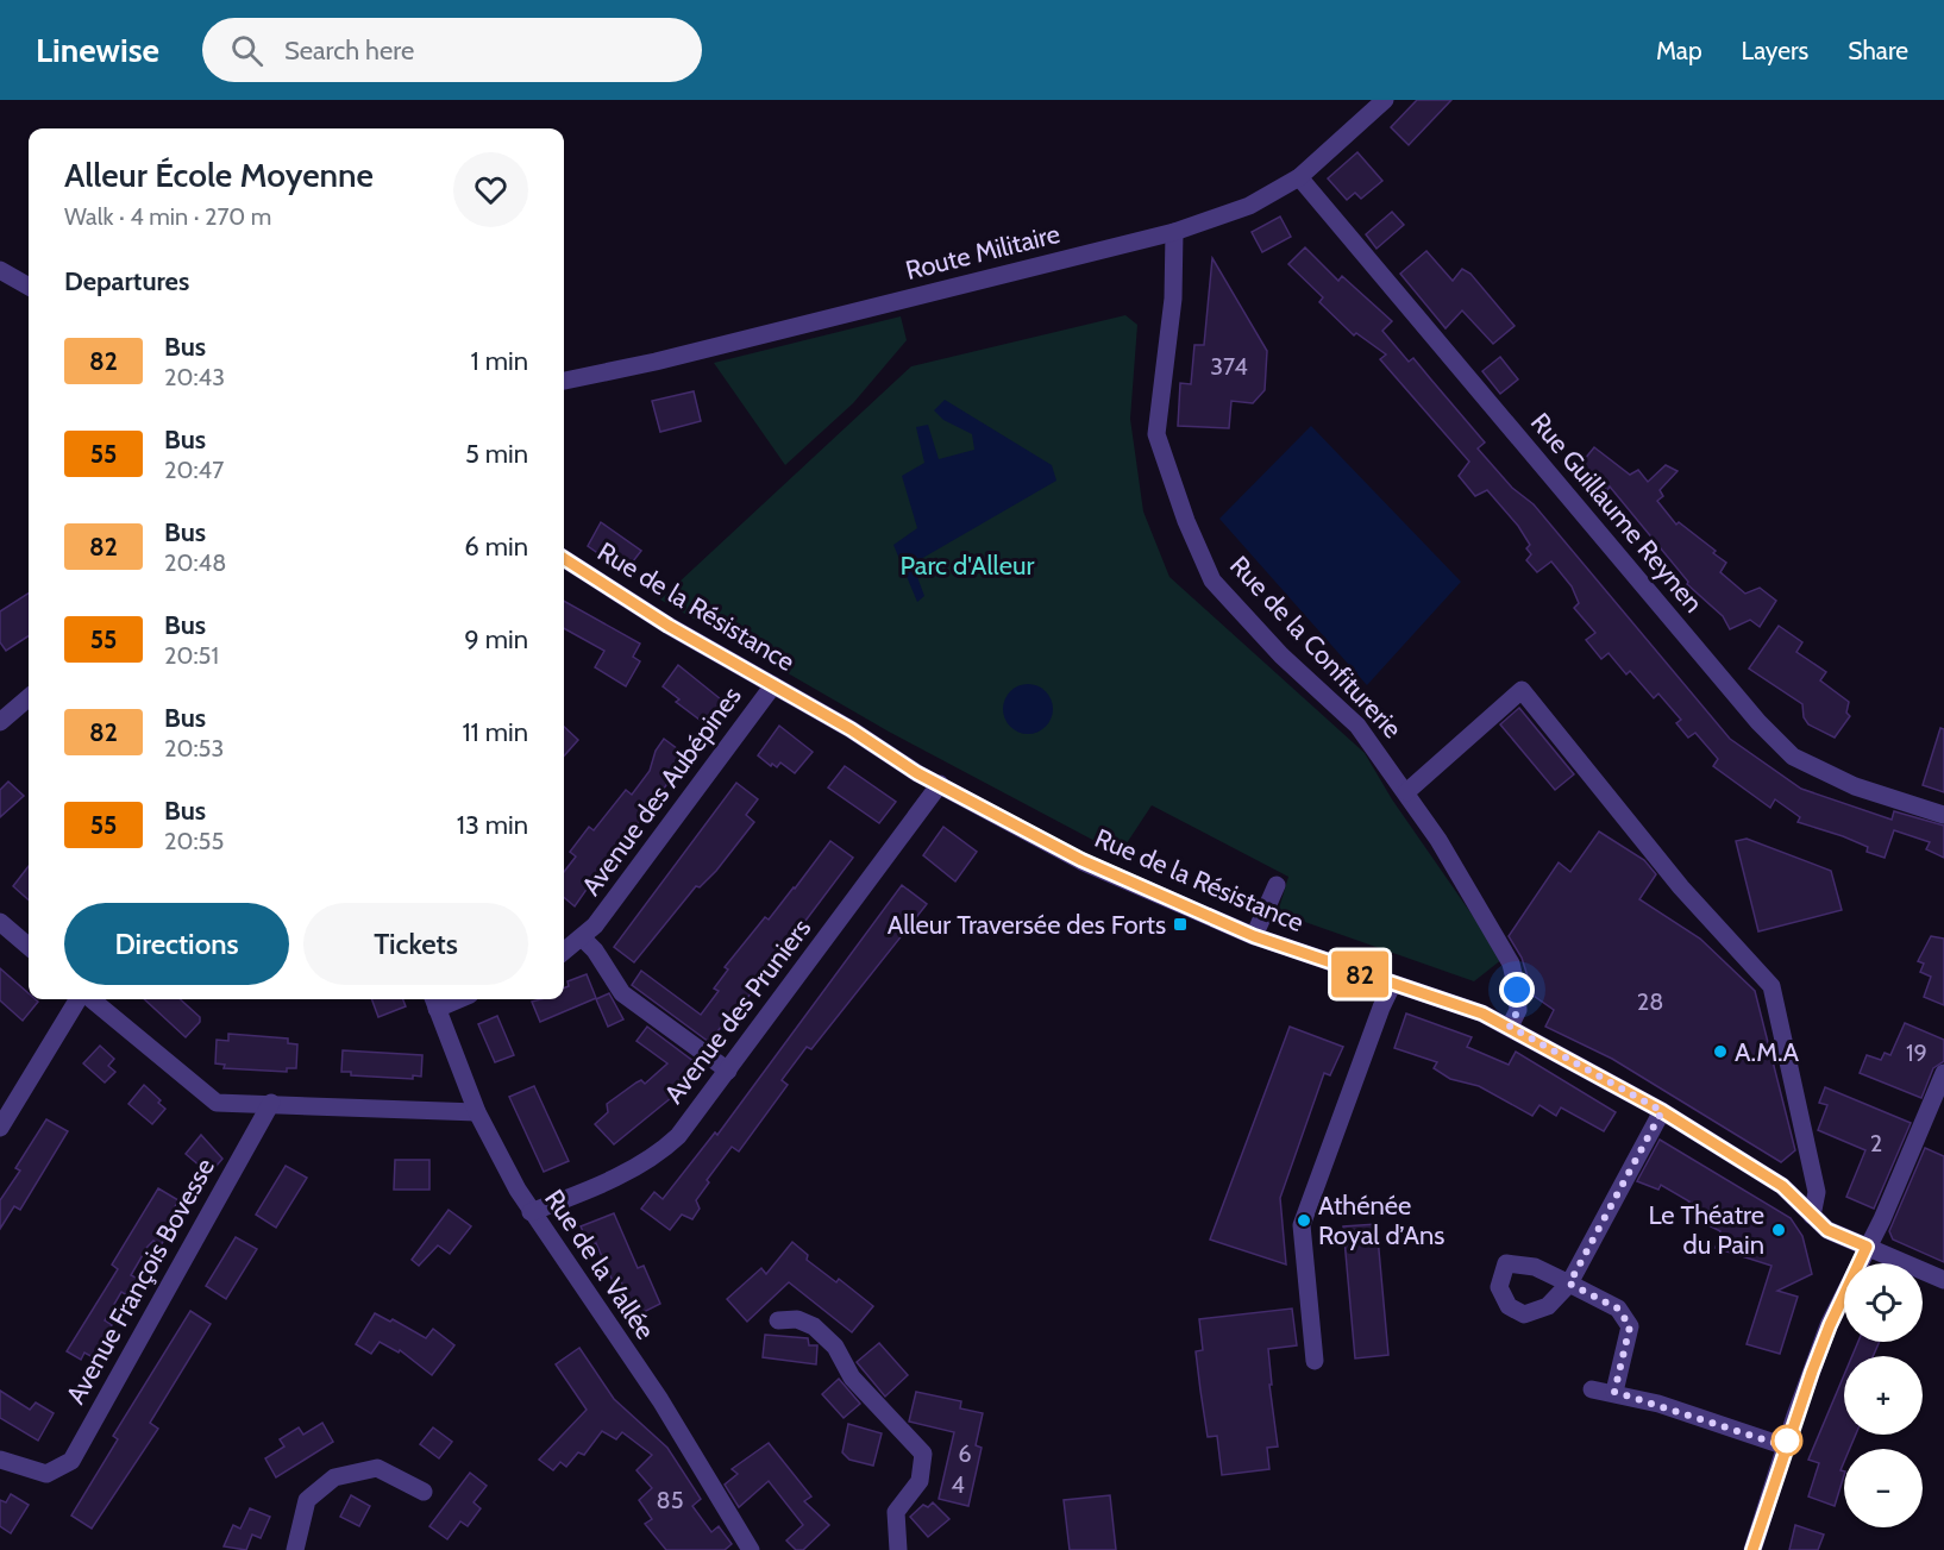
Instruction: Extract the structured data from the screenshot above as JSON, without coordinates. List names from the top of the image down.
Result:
{
  "streets": {
    "street": [
      "Route Militaire",
      "Rue Guillaume Reynen",
      "Rue de la Résistance",
      "Rue de la Confiturerie",
      "Avenue des Aubépines",
      "Avenue des Pruniers",
      "Rue de la Vallée",
      "Avenue François Bovesse"
    ]
  },
  "crossings": [
    ["Route Militaire", "Rue Guillaume Reynen"],
    ["Route Militaire", "Rue de la Confiturerie"],
    ["Rue de la Résistance", "Rue de la Confiturerie"],
    ["Rue de la Résistance", "Avenue des Aubépines"],
    ["Rue de la Résistance", "Avenue des Pruniers"],
    ["Avenue des Pruniers", "Rue de la Vallée"]
  ],
  "parks": ["Parc d'Alleur"],
  "places": {
    "transit": ["Alleur Traversée des Forts"],
    "other": ["A.M.A", "Athénée Royal d’Ans", "Le Théatre du Pain"]
  },
  "lines": ["bus line 82"],
  "house_numbers": [
    "374",
    "28",
    "19",
    "2",
    "6",
    "4",
    "85"
  ],
  "page": {
    "header": "Linewise",
    "search": "Search here",
    "nav": ["Map", "Layers", "Share"],
    "on_map": "82",
    "heading": [
      ["Alleur École Moyenne", "Walk · 4 min · 270 m"],
      "Departures"
    ],
    "list": [
      {
        "mark": "82",
        "name": "Bus",
        "note": "20:43",
        "value": "1 min"
      },
      {
        "mark": "55",
        "name": "Bus",
        "note": "20:47",
        "value": "5 min"
      },
      {
        "mark": "82",
        "name": "Bus",
        "note": "20:48",
        "value": "6 min"
      },
      {
        "mark": "55",
        "name": "Bus",
        "note": "20:51",
        "value": "9 min"
      },
      {
        "mark": "82",
        "name": "Bus",
        "note": "20:53",
        "value": "11 min"
      },
      {
        "mark": "55",
        "name": "Bus",
        "note": "20:55",
        "value": "13 min"
      }
    ],
    "buttons": ["Directions", "Tickets"],
    "map_buttons": ["+", "−"]
  }
}
